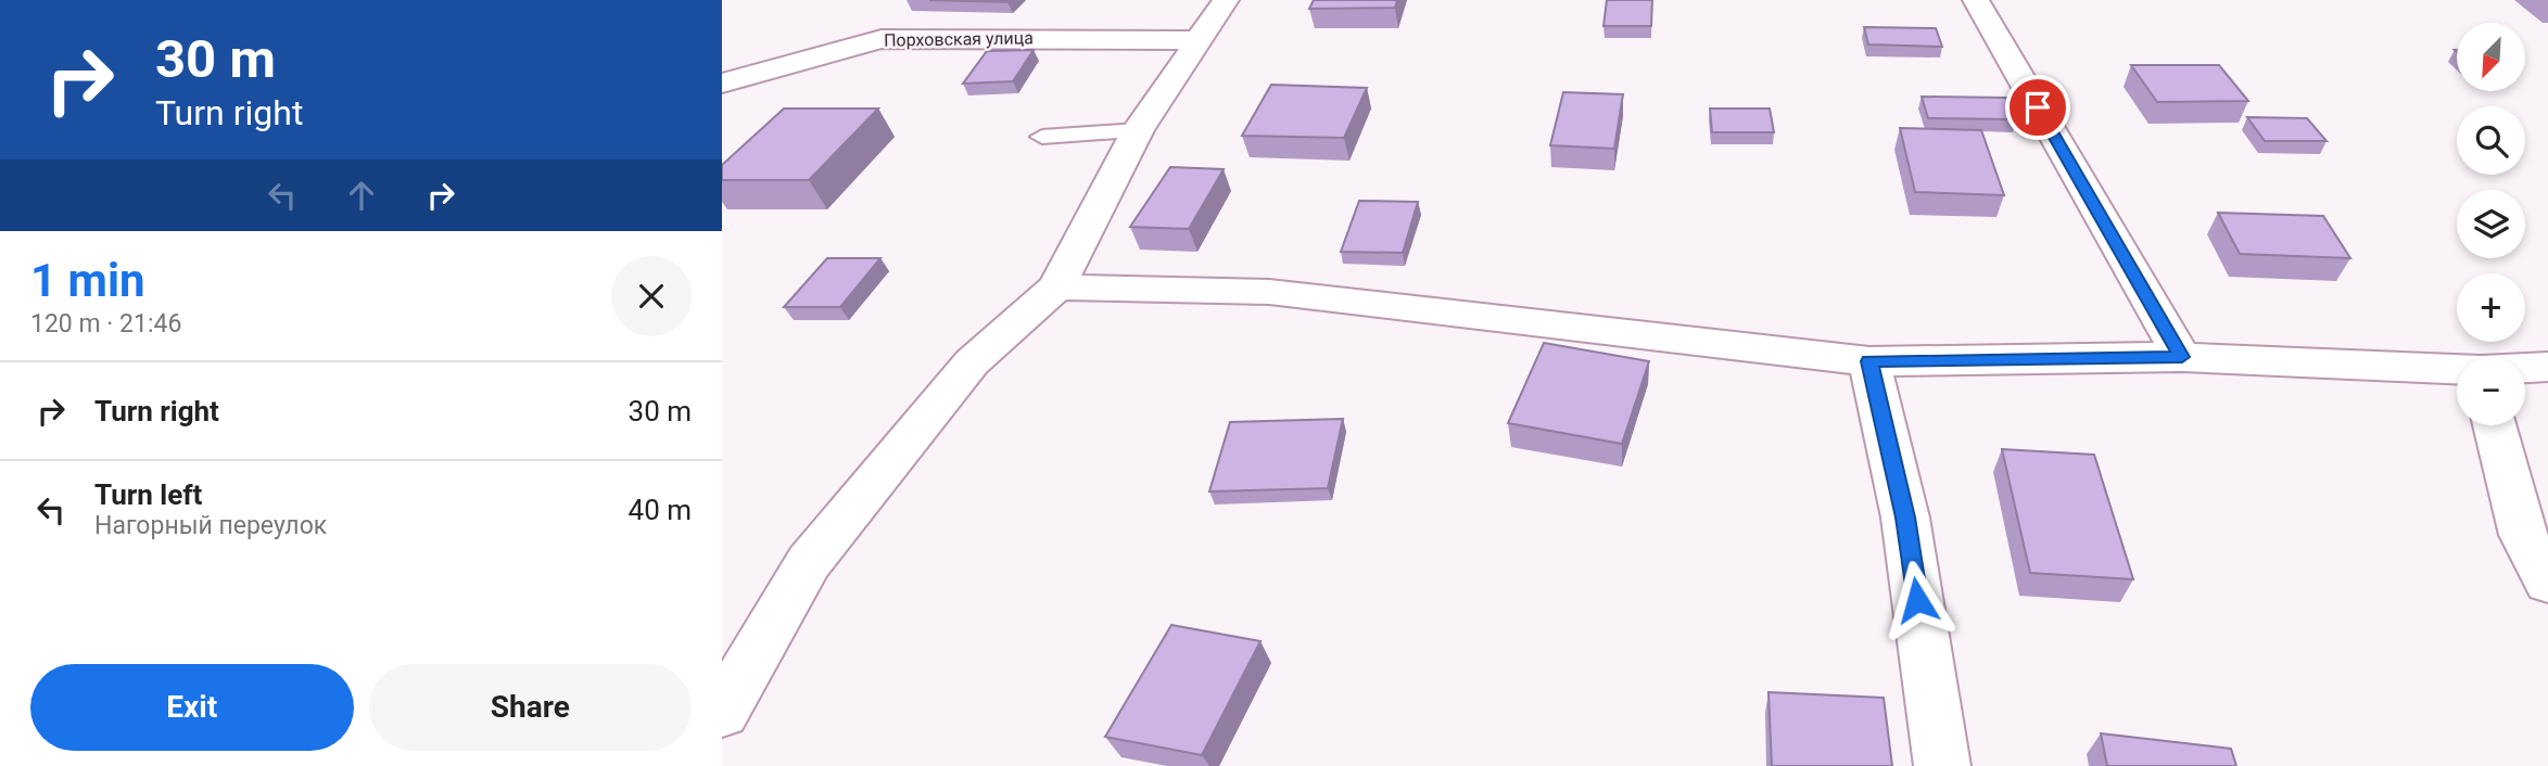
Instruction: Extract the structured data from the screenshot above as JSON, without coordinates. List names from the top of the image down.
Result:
{
  "streets": {
    "street": ["Порховская улица"]
  },
  "north": "bottom left",
  "page": {
    "turn": ["30 m", "Turn right"],
    "map_buttons": ["+", "−"],
    "heading": ["1 min", "120 m · 21:46"],
    "list": [
      {
        "name": "Turn right",
        "value": "30 m"
      },
      {
        "name": "Turn left",
        "note": "Нагорный переулок",
        "value": "40 m"
      }
    ],
    "buttons": ["Exit", "Share"]
  }
}
